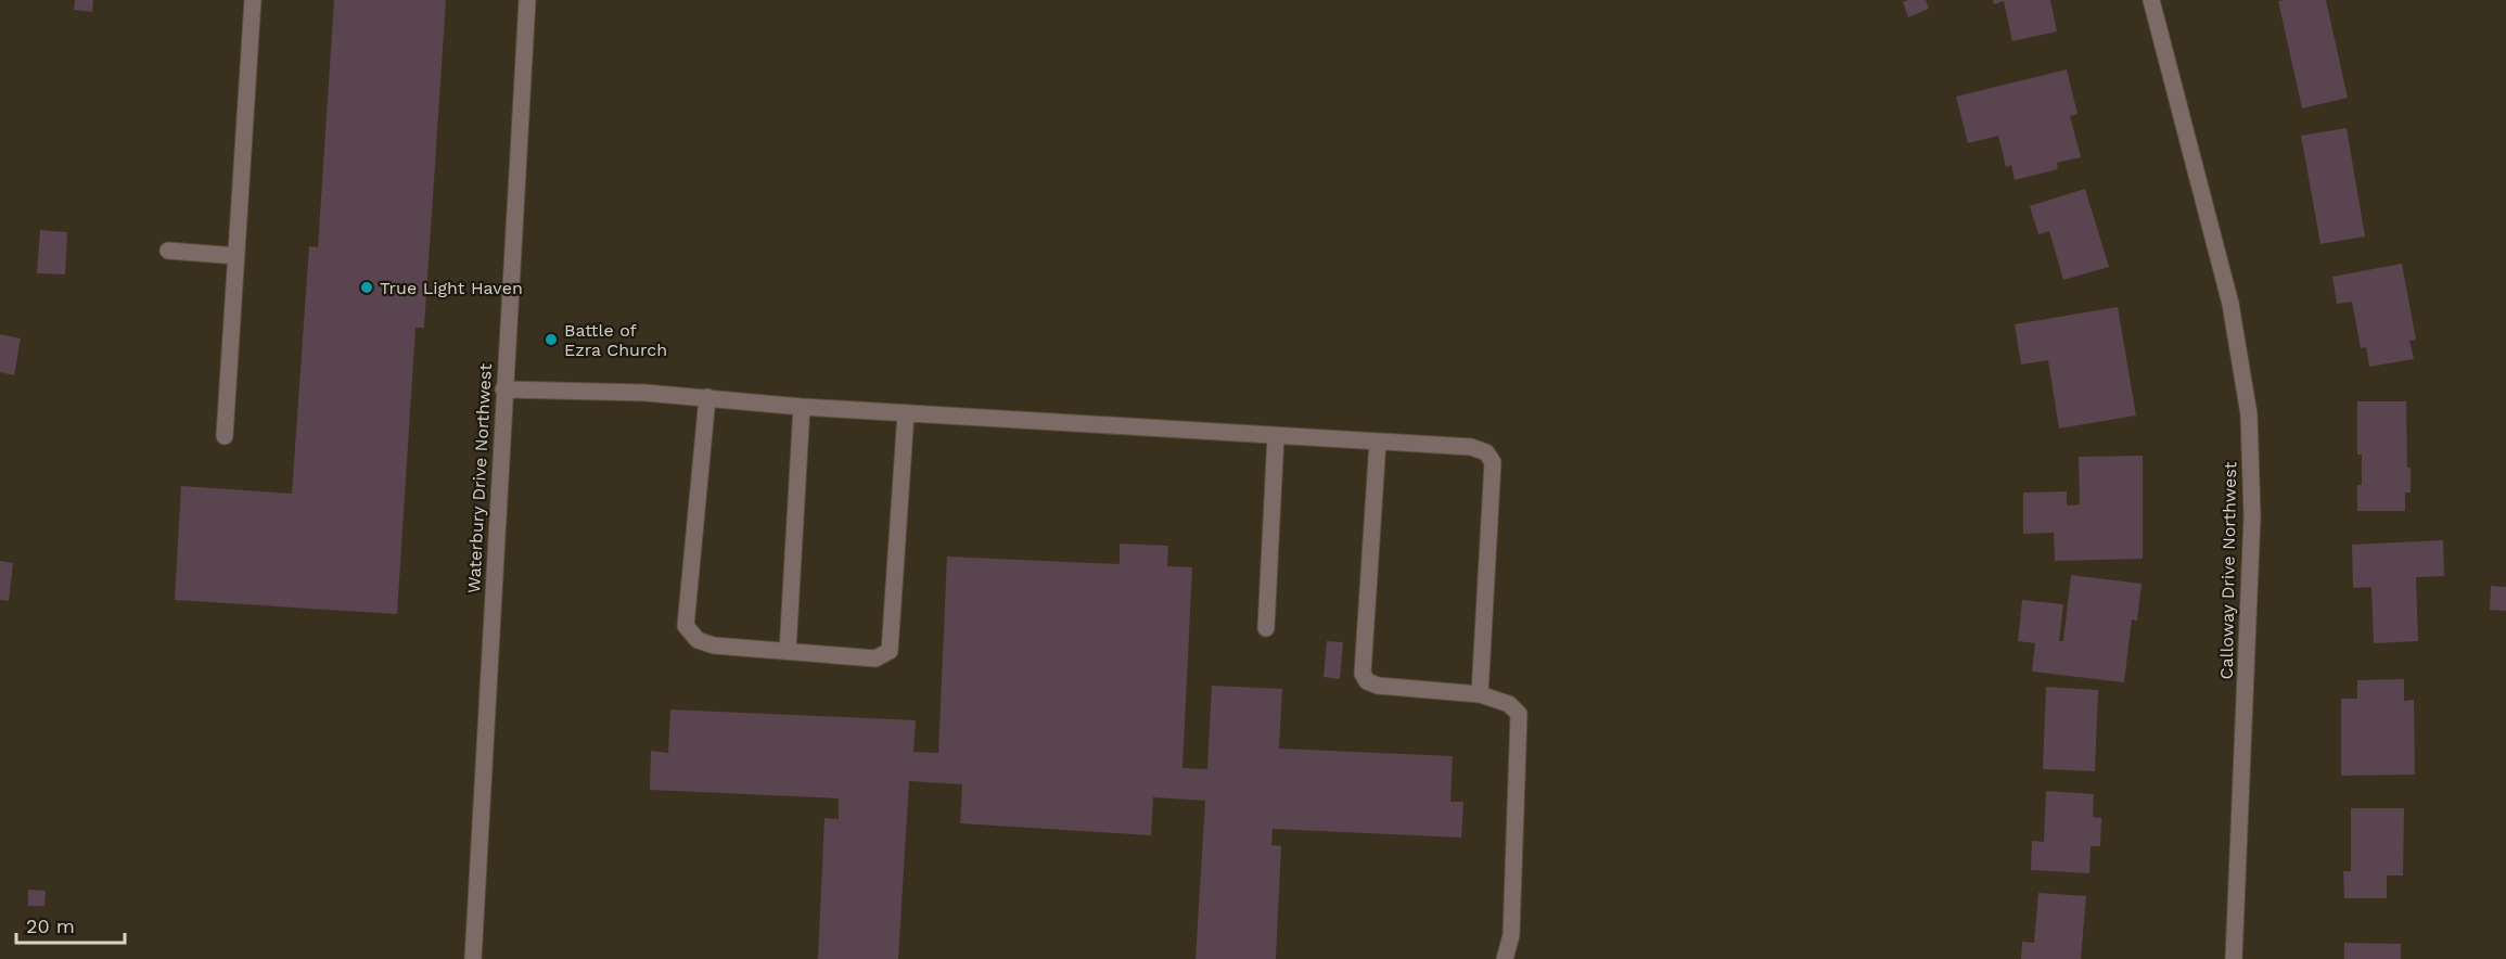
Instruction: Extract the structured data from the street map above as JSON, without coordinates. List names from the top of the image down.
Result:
{
  "streets": {
    "street": ["Waterbury Drive Northwest", "Calloway Drive Northwest"]
  },
  "places": ["True Light Haven", "Battle of Ezra Church"],
  "scale_bar": "20 m"
}
